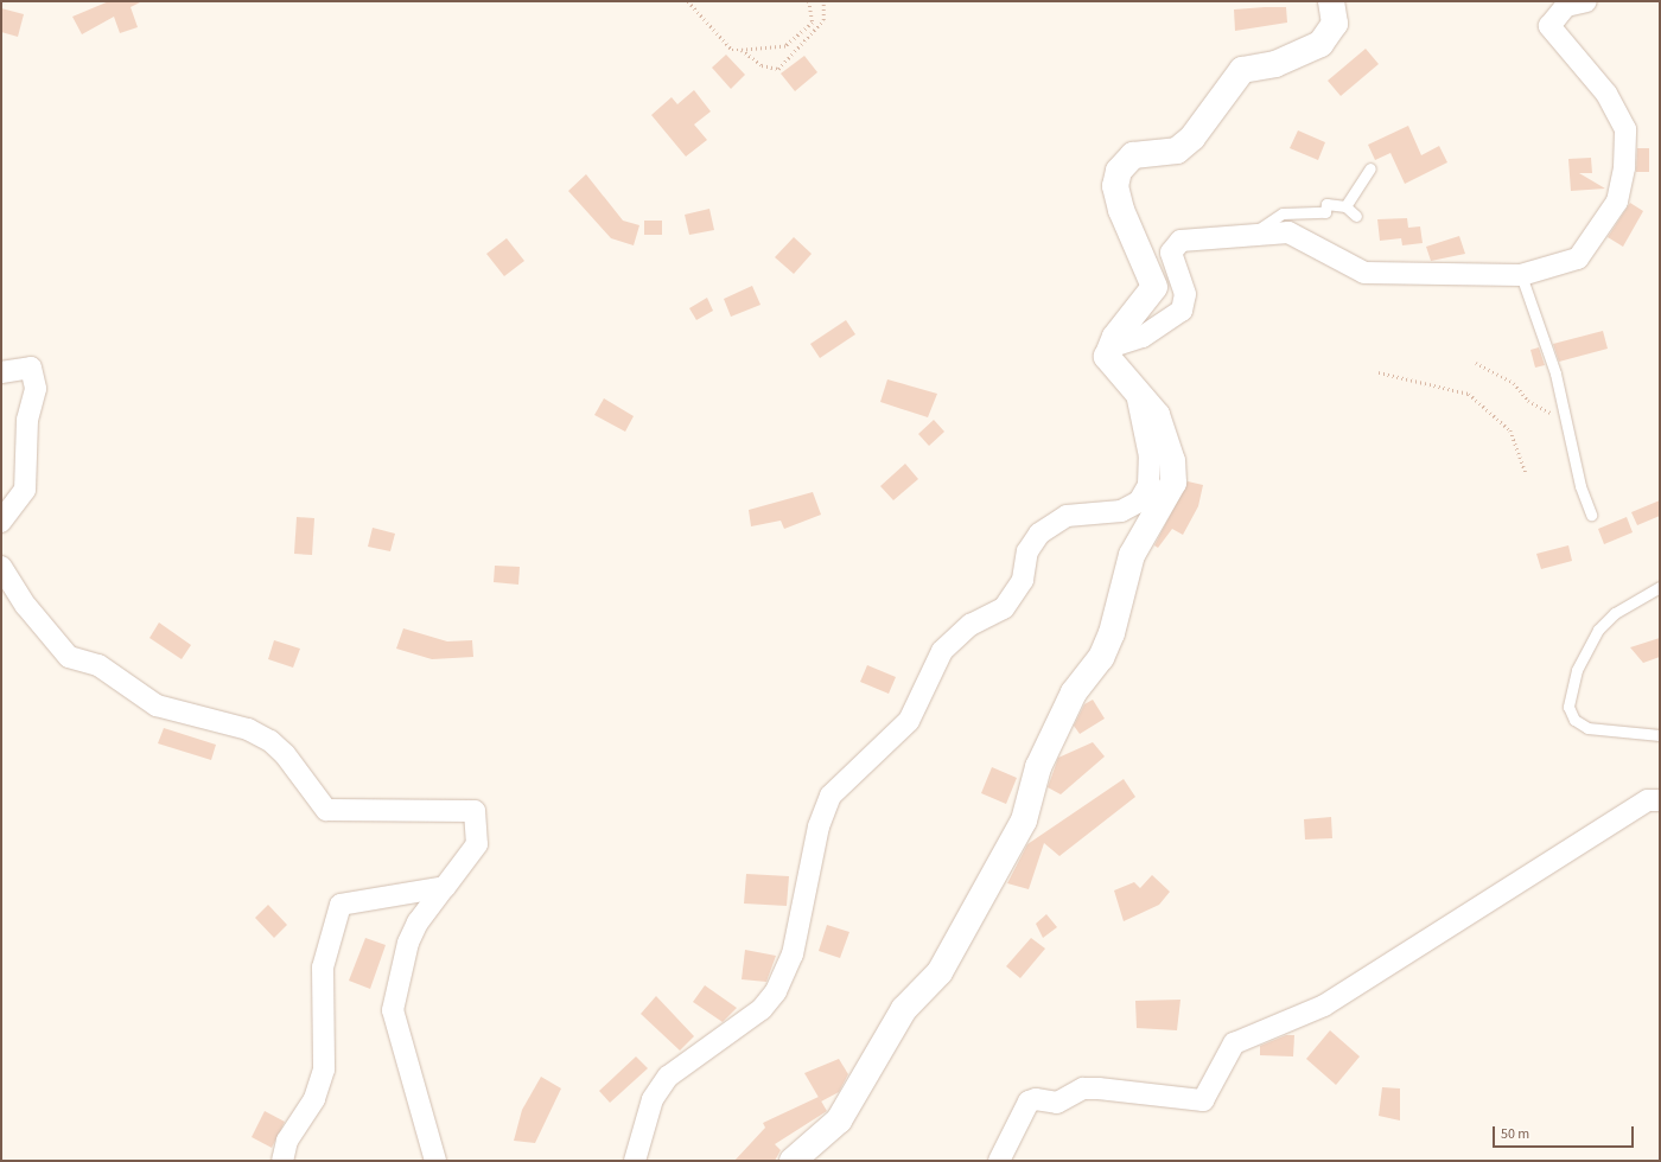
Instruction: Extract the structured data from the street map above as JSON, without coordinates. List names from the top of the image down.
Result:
{
  "scale_bar": "50 m"
}
